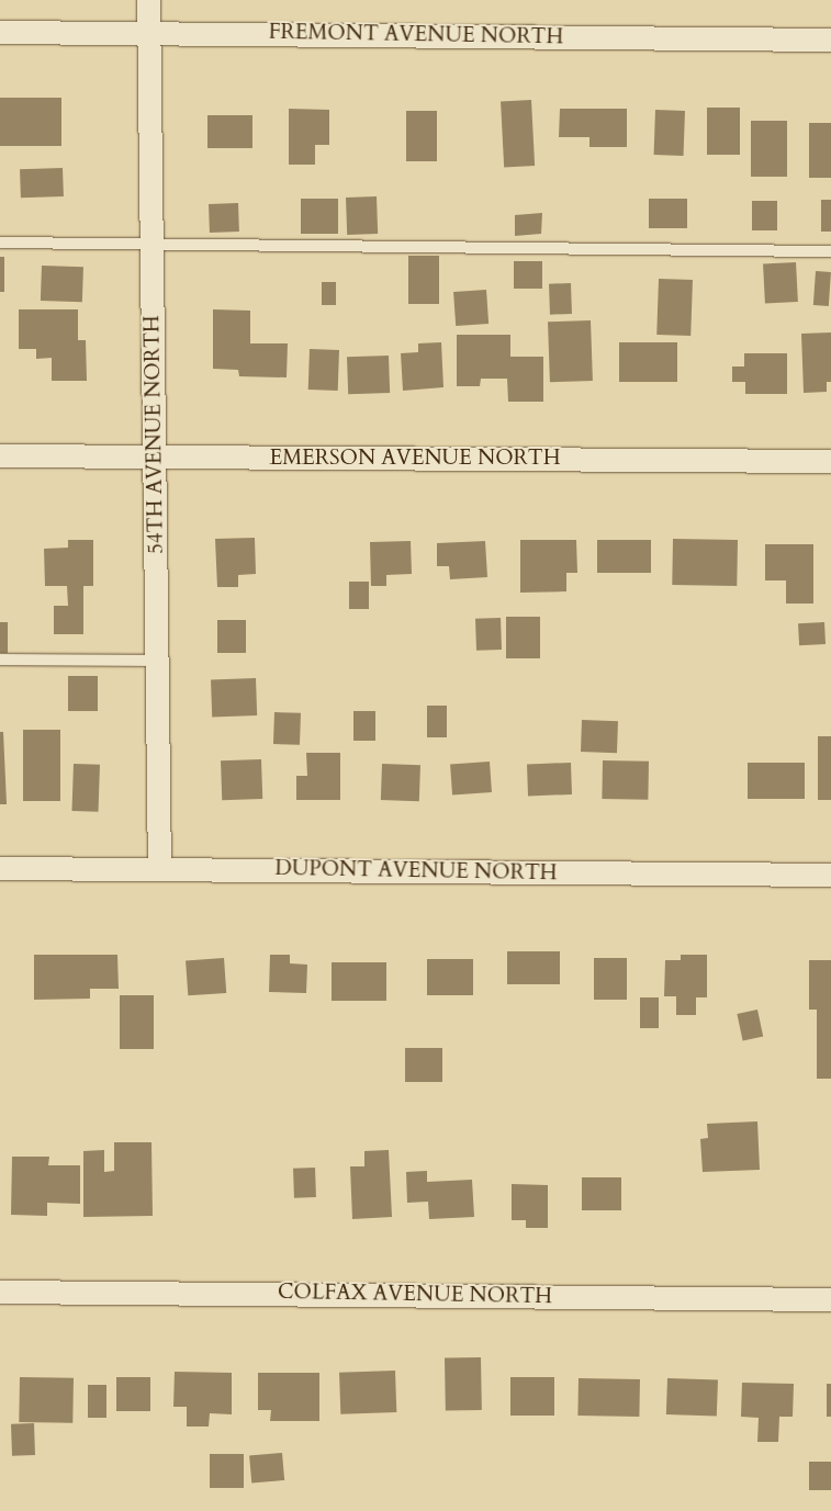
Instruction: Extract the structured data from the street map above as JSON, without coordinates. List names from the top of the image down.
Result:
{
  "streets": {
    "street": [
      "FREMONT AVENUE NORTH",
      "54TH AVENUE NORTH",
      "EMERSON AVENUE NORTH",
      "DUPONT AVENUE NORTH",
      "COLFAX AVENUE NORTH"
    ]
  },
  "crossings": [
    ["FREMONT AVENUE NORTH", "54TH AVENUE NORTH"],
    ["54TH AVENUE NORTH", "EMERSON AVENUE NORTH"],
    ["54TH AVENUE NORTH", "DUPONT AVENUE NORTH"]
  ]
}
